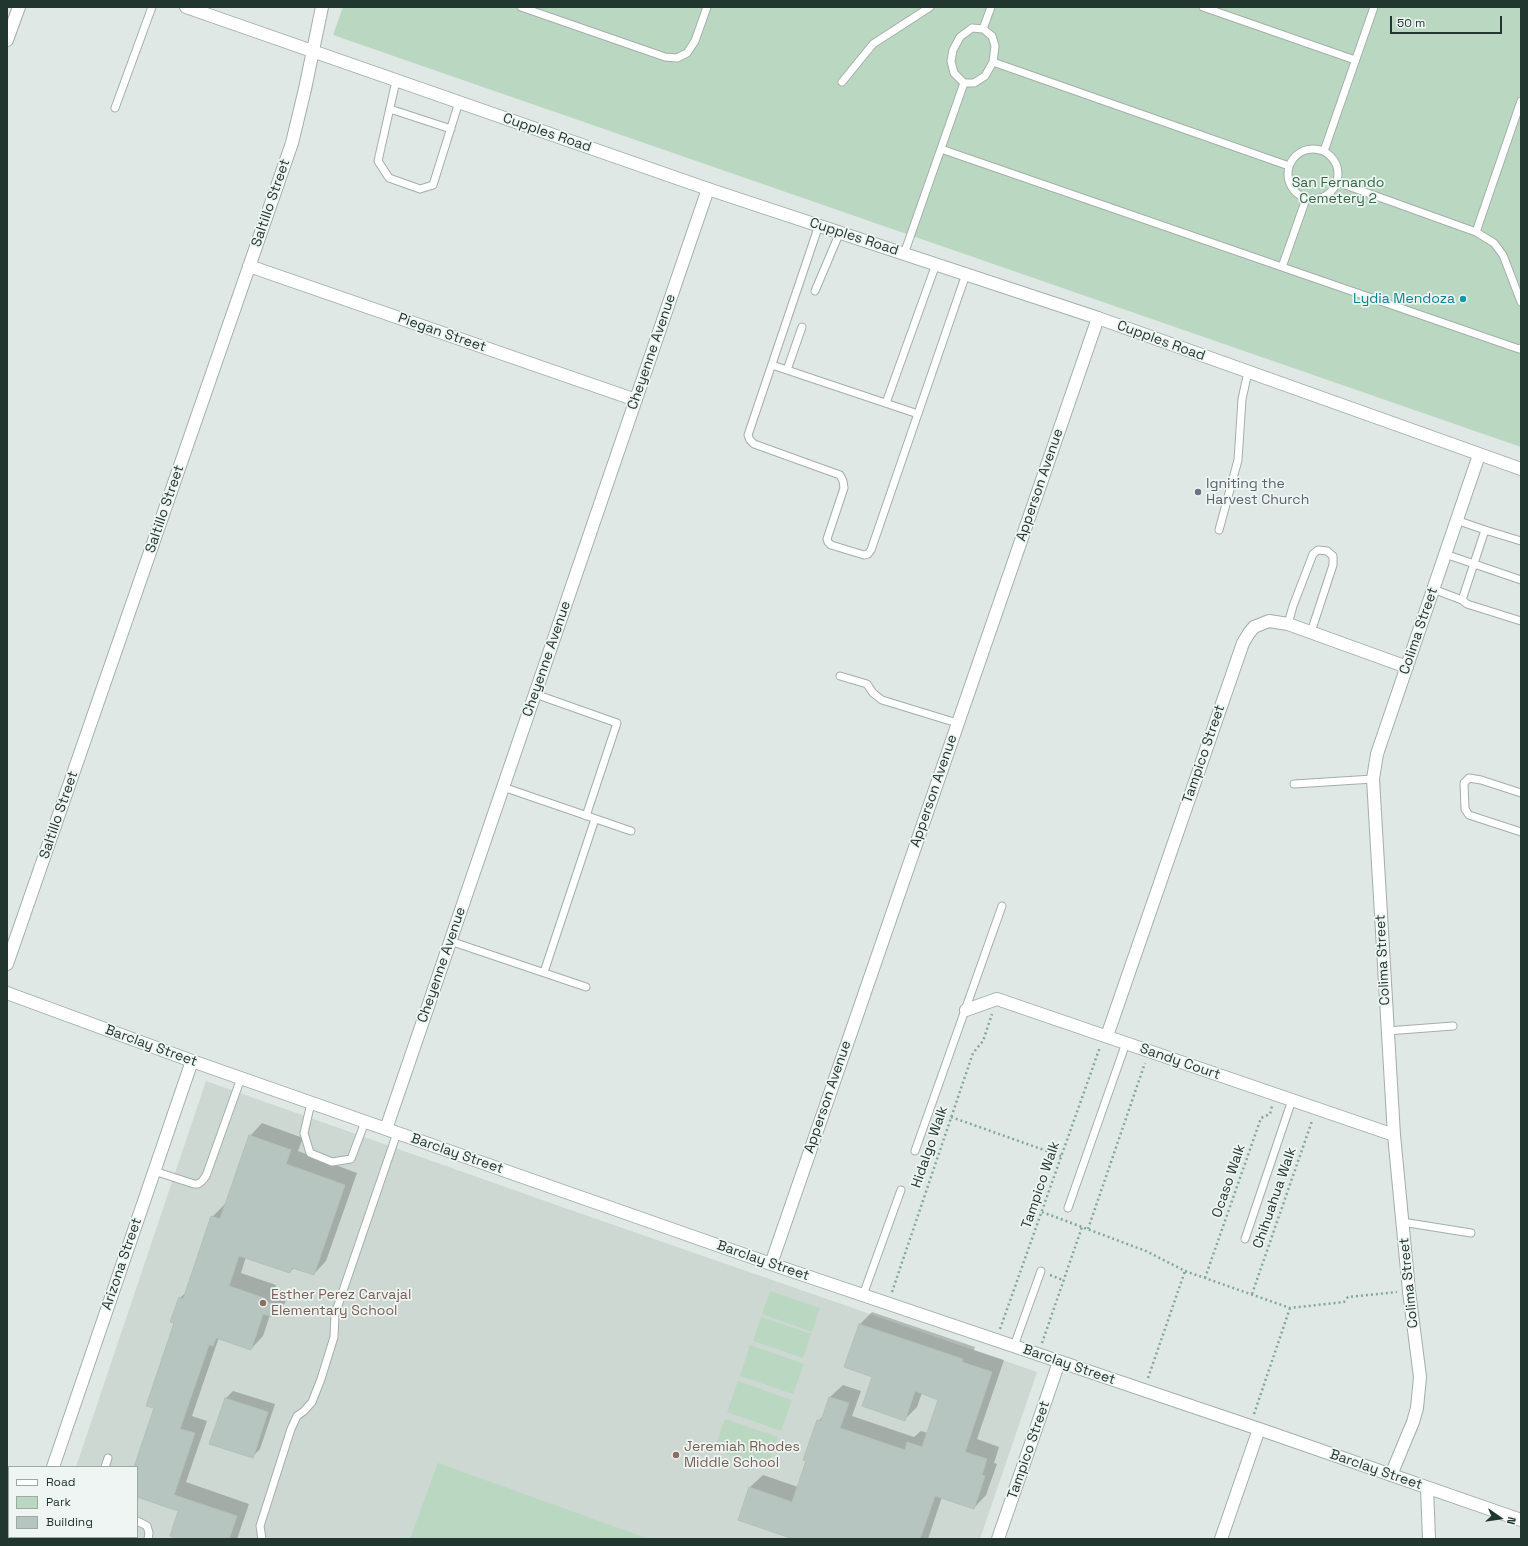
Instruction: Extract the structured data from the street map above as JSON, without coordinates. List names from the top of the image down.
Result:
{
  "streets": {
    "street": [
      "Cupples Road",
      "Saltillo Street",
      "Piegan Street",
      "Cheyenne Avenue",
      "Apperson Avenue",
      "Colima Street",
      "Tampico Street",
      "Barclay Street",
      "Sandy Court",
      "Arizona Street"
    ],
    "path": [
      "Hidalgo Walk",
      "Ocaso Walk",
      "Tampico Walk",
      "Chihuahua Walk"
    ]
  },
  "crossings": [
    ["Cupples Road", "Saltillo Street"],
    ["Cupples Road", "Cheyenne Avenue"],
    ["Cupples Road", "Apperson Avenue"],
    ["Cupples Road", "Colima Street"],
    ["Saltillo Street", "Piegan Street"],
    ["Piegan Street", "Cheyenne Avenue"],
    ["Cheyenne Avenue", "Barclay Street"],
    ["Apperson Avenue", "Barclay Street"],
    ["Colima Street", "Tampico Street"],
    ["Colima Street", "Barclay Street"],
    ["Colima Street", "Sandy Court"],
    ["Tampico Street", "Barclay Street"],
    ["Tampico Street", "Sandy Court"],
    ["Tampico Street", "Tampico Walk"],
    ["Barclay Street", "Hidalgo Walk"],
    ["Barclay Street", "Tampico Walk"],
    ["Barclay Street", "Arizona Street"],
    ["Sandy Court", "Hidalgo Walk"],
    ["Sandy Court", "Ocaso Walk"],
    ["Sandy Court", "Tampico Walk"],
    ["Sandy Court", "Chihuahua Walk"]
  ],
  "parks": ["San Fernando Cemetery 2"],
  "places": [
    "Lydia Mendoza",
    "Igniting the Harvest Church",
    "Esther Perez Carvajal Elementary School",
    "Jeremiah Rhodes Middle School"
  ],
  "legend": ["Road", "Park", "Building"],
  "scale_bar": "50 m",
  "north": "right"
}
